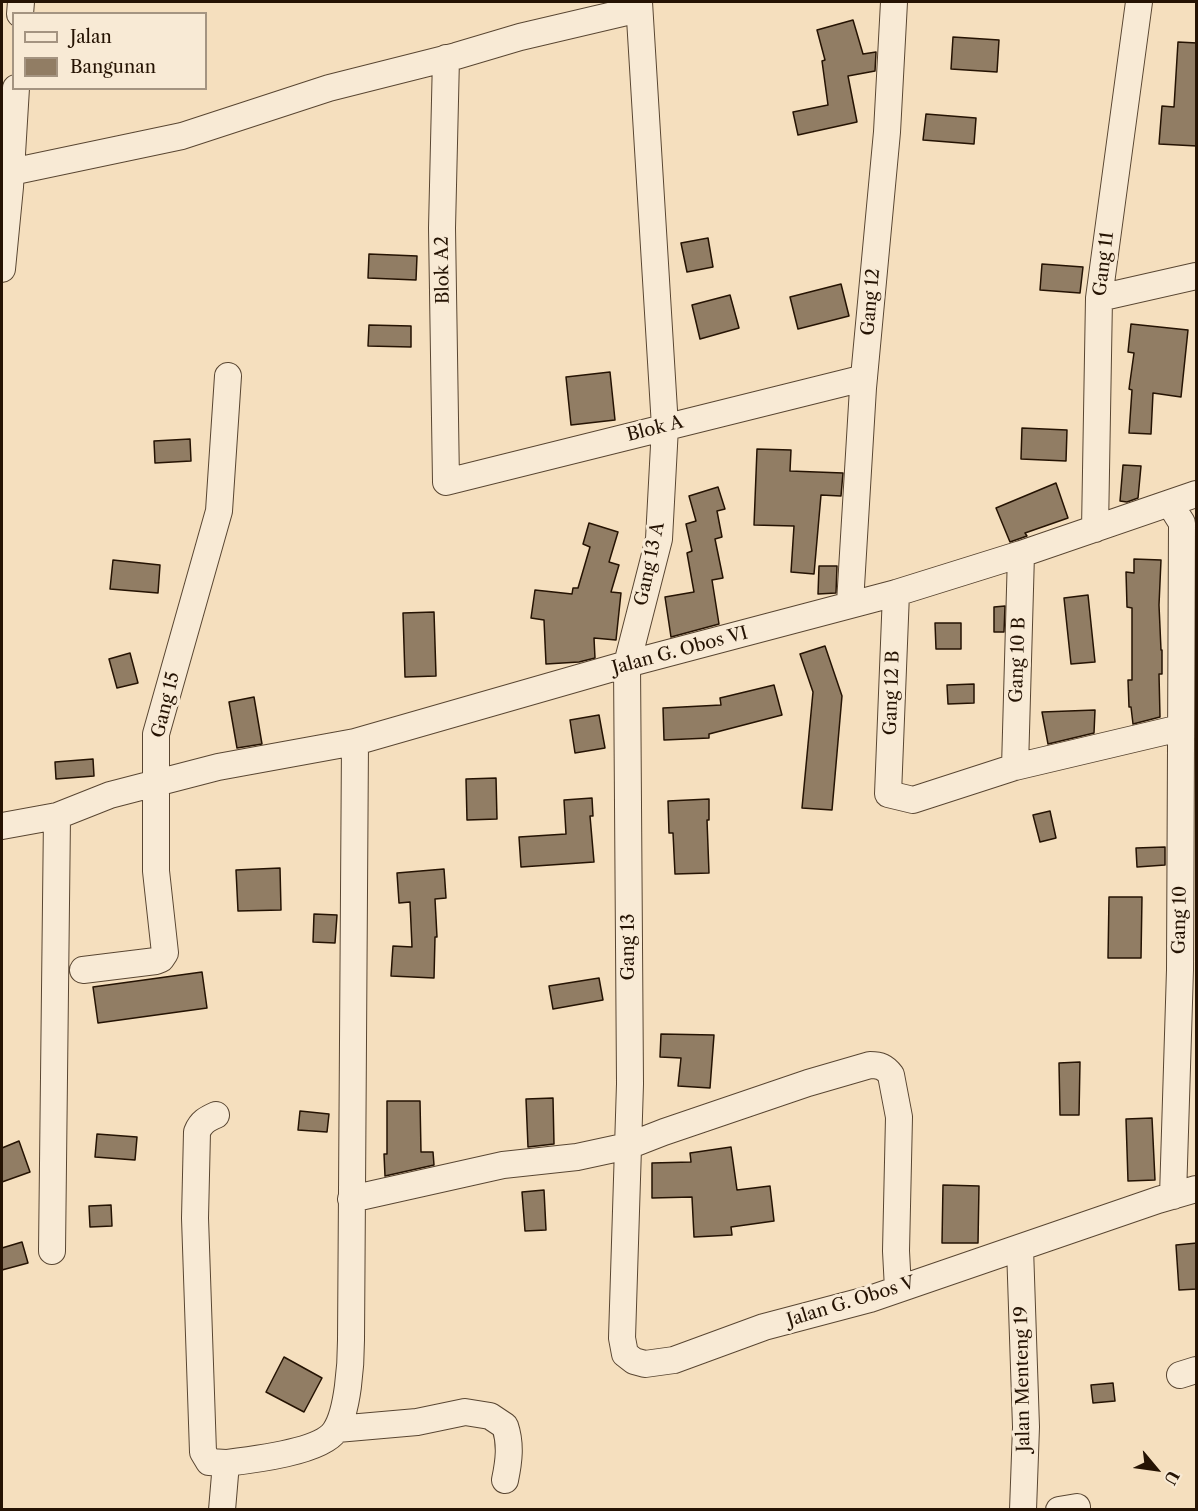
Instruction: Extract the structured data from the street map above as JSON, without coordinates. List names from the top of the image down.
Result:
{
  "streets": {
    "street": [
      "Gang 11",
      "Blok A2",
      "Gang 12",
      "Blok A",
      "Gang 13 A",
      "Jalan G. Obos VI",
      "Gang 10 B",
      "Gang 12 B",
      "Gang 15",
      "Gang 10",
      "Gang 13",
      "Jalan G. Obos V",
      "Jalan Menteng 19"
    ]
  },
  "crossings": [
    ["Gang 11", "Jalan G. Obos VI"],
    ["Blok A2", "Blok A"],
    ["Gang 12", "Blok A"],
    ["Gang 12", "Jalan G. Obos VI"],
    ["Blok A", "Gang 13 A"],
    ["Gang 13 A", "Jalan G. Obos VI"],
    ["Gang 13 A", "Gang 13"],
    ["Jalan G. Obos VI", "Gang 10 B"],
    ["Jalan G. Obos VI", "Gang 12 B"],
    ["Jalan G. Obos VI", "Gang 15"],
    ["Jalan G. Obos VI", "Gang 10"],
    ["Jalan G. Obos VI", "Gang 13"],
    ["Gang 10 B", "Gang 12 B"],
    ["Gang 10", "Jalan G. Obos V"],
    ["Gang 13", "Jalan G. Obos V"],
    ["Jalan G. Obos V", "Jalan Menteng 19"]
  ],
  "legend": ["Jalan", "Bangunan"],
  "north": "bottom right"
}
